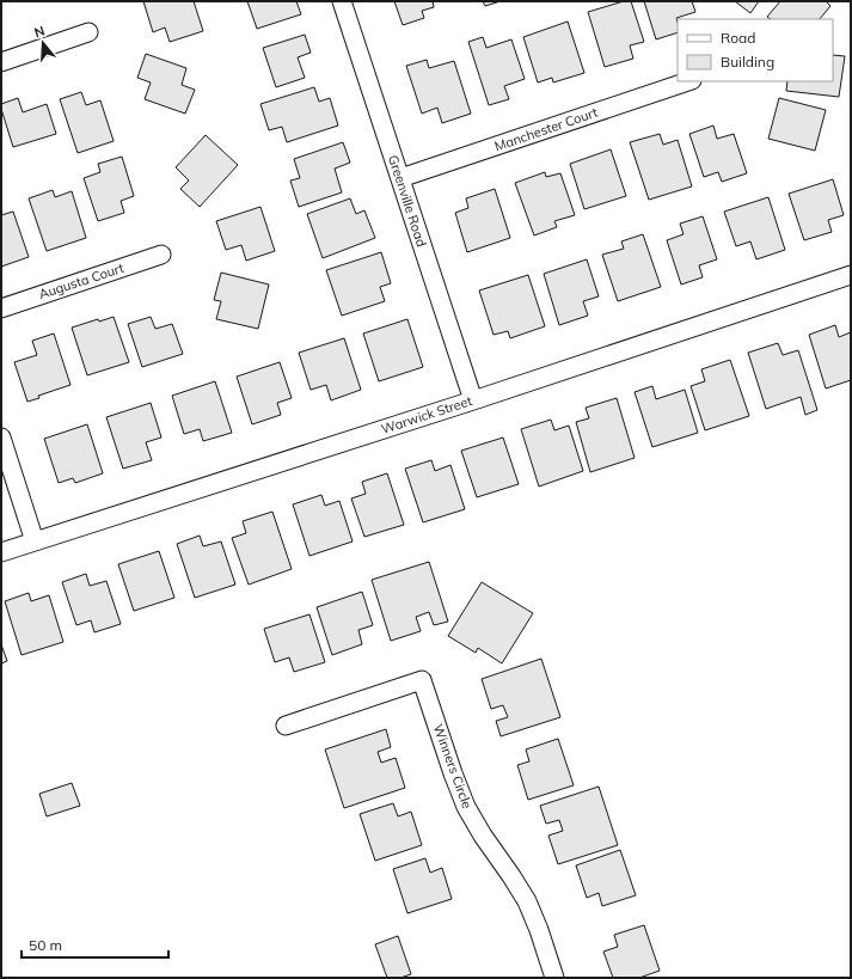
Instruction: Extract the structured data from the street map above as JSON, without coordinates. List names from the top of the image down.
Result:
{
  "streets": {
    "street": [
      "Manchester Court",
      "Greenville Road",
      "Augusta Court",
      "Warwick Street",
      "Winners Circle"
    ]
  },
  "crossings": [
    ["Manchester Court", "Greenville Road"],
    ["Greenville Road", "Warwick Street"]
  ],
  "legend": ["Road", "Building"],
  "scale_bar": "50 m",
  "north": "top"
}
